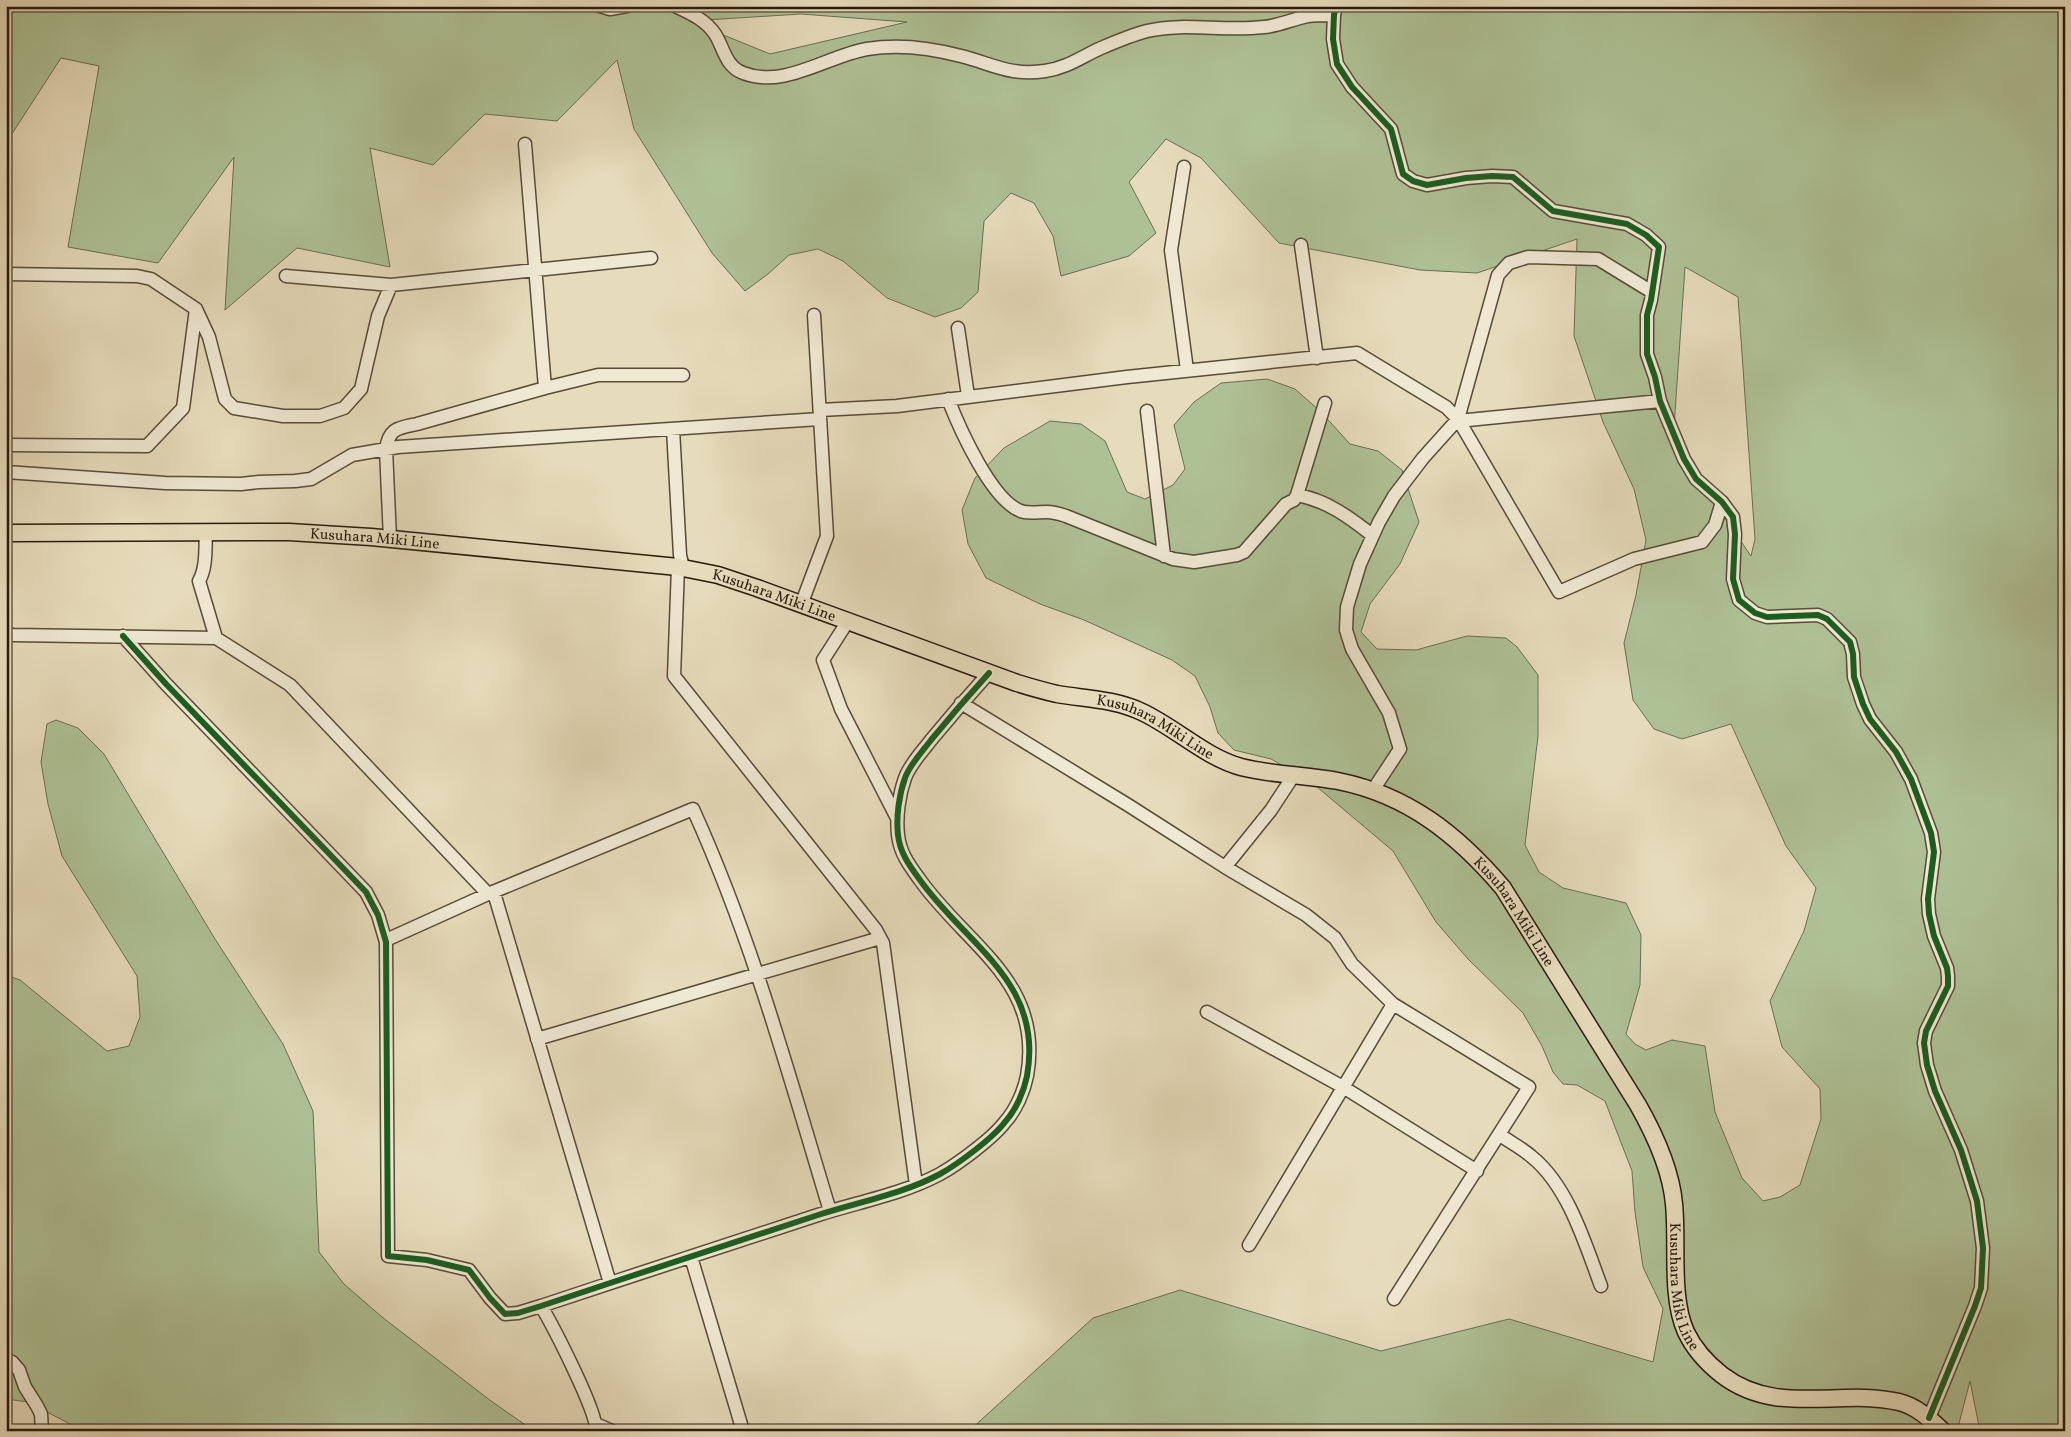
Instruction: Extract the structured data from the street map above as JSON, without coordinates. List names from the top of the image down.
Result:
{
  "streets": {
    "main road": ["Kusuhara Miki Line"]
  }
}
